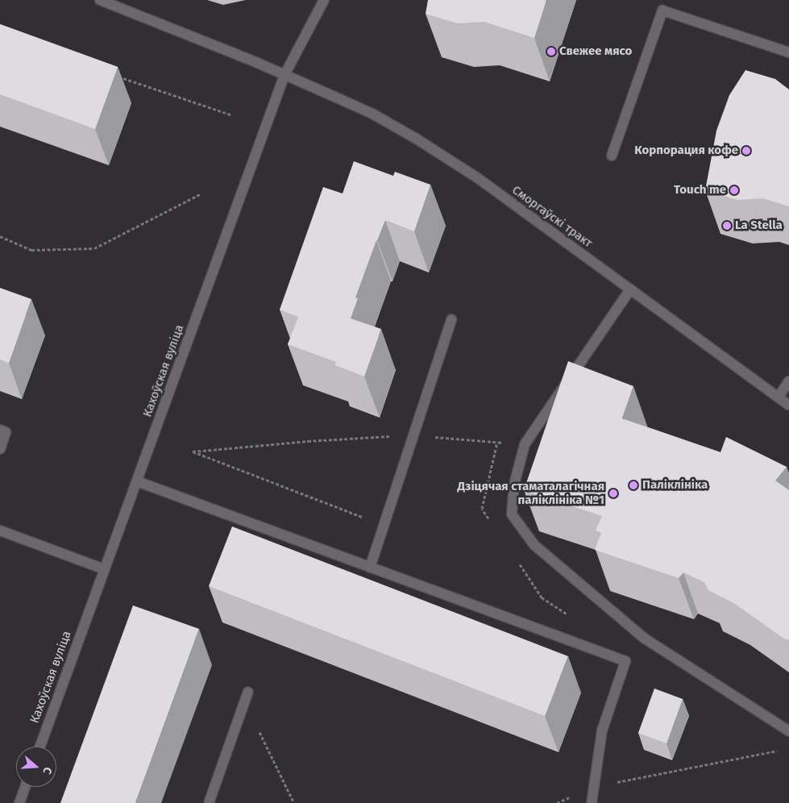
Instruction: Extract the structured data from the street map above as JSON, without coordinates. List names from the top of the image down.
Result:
{
  "streets": {
    "street": ["Сморгаўскі тракт", "Кахоўская вуліца"]
  },
  "crossings": [
    ["Сморгаўскі тракт", "Кахоўская вуліца"]
  ],
  "places": [
    "Свежее мясо",
    "Корпорация кофе",
    "Touch me",
    "La Stella",
    "Паліклініка",
    "Дзіцячая стаматалагічная паліклініка №1"
  ],
  "north": "right"
}
